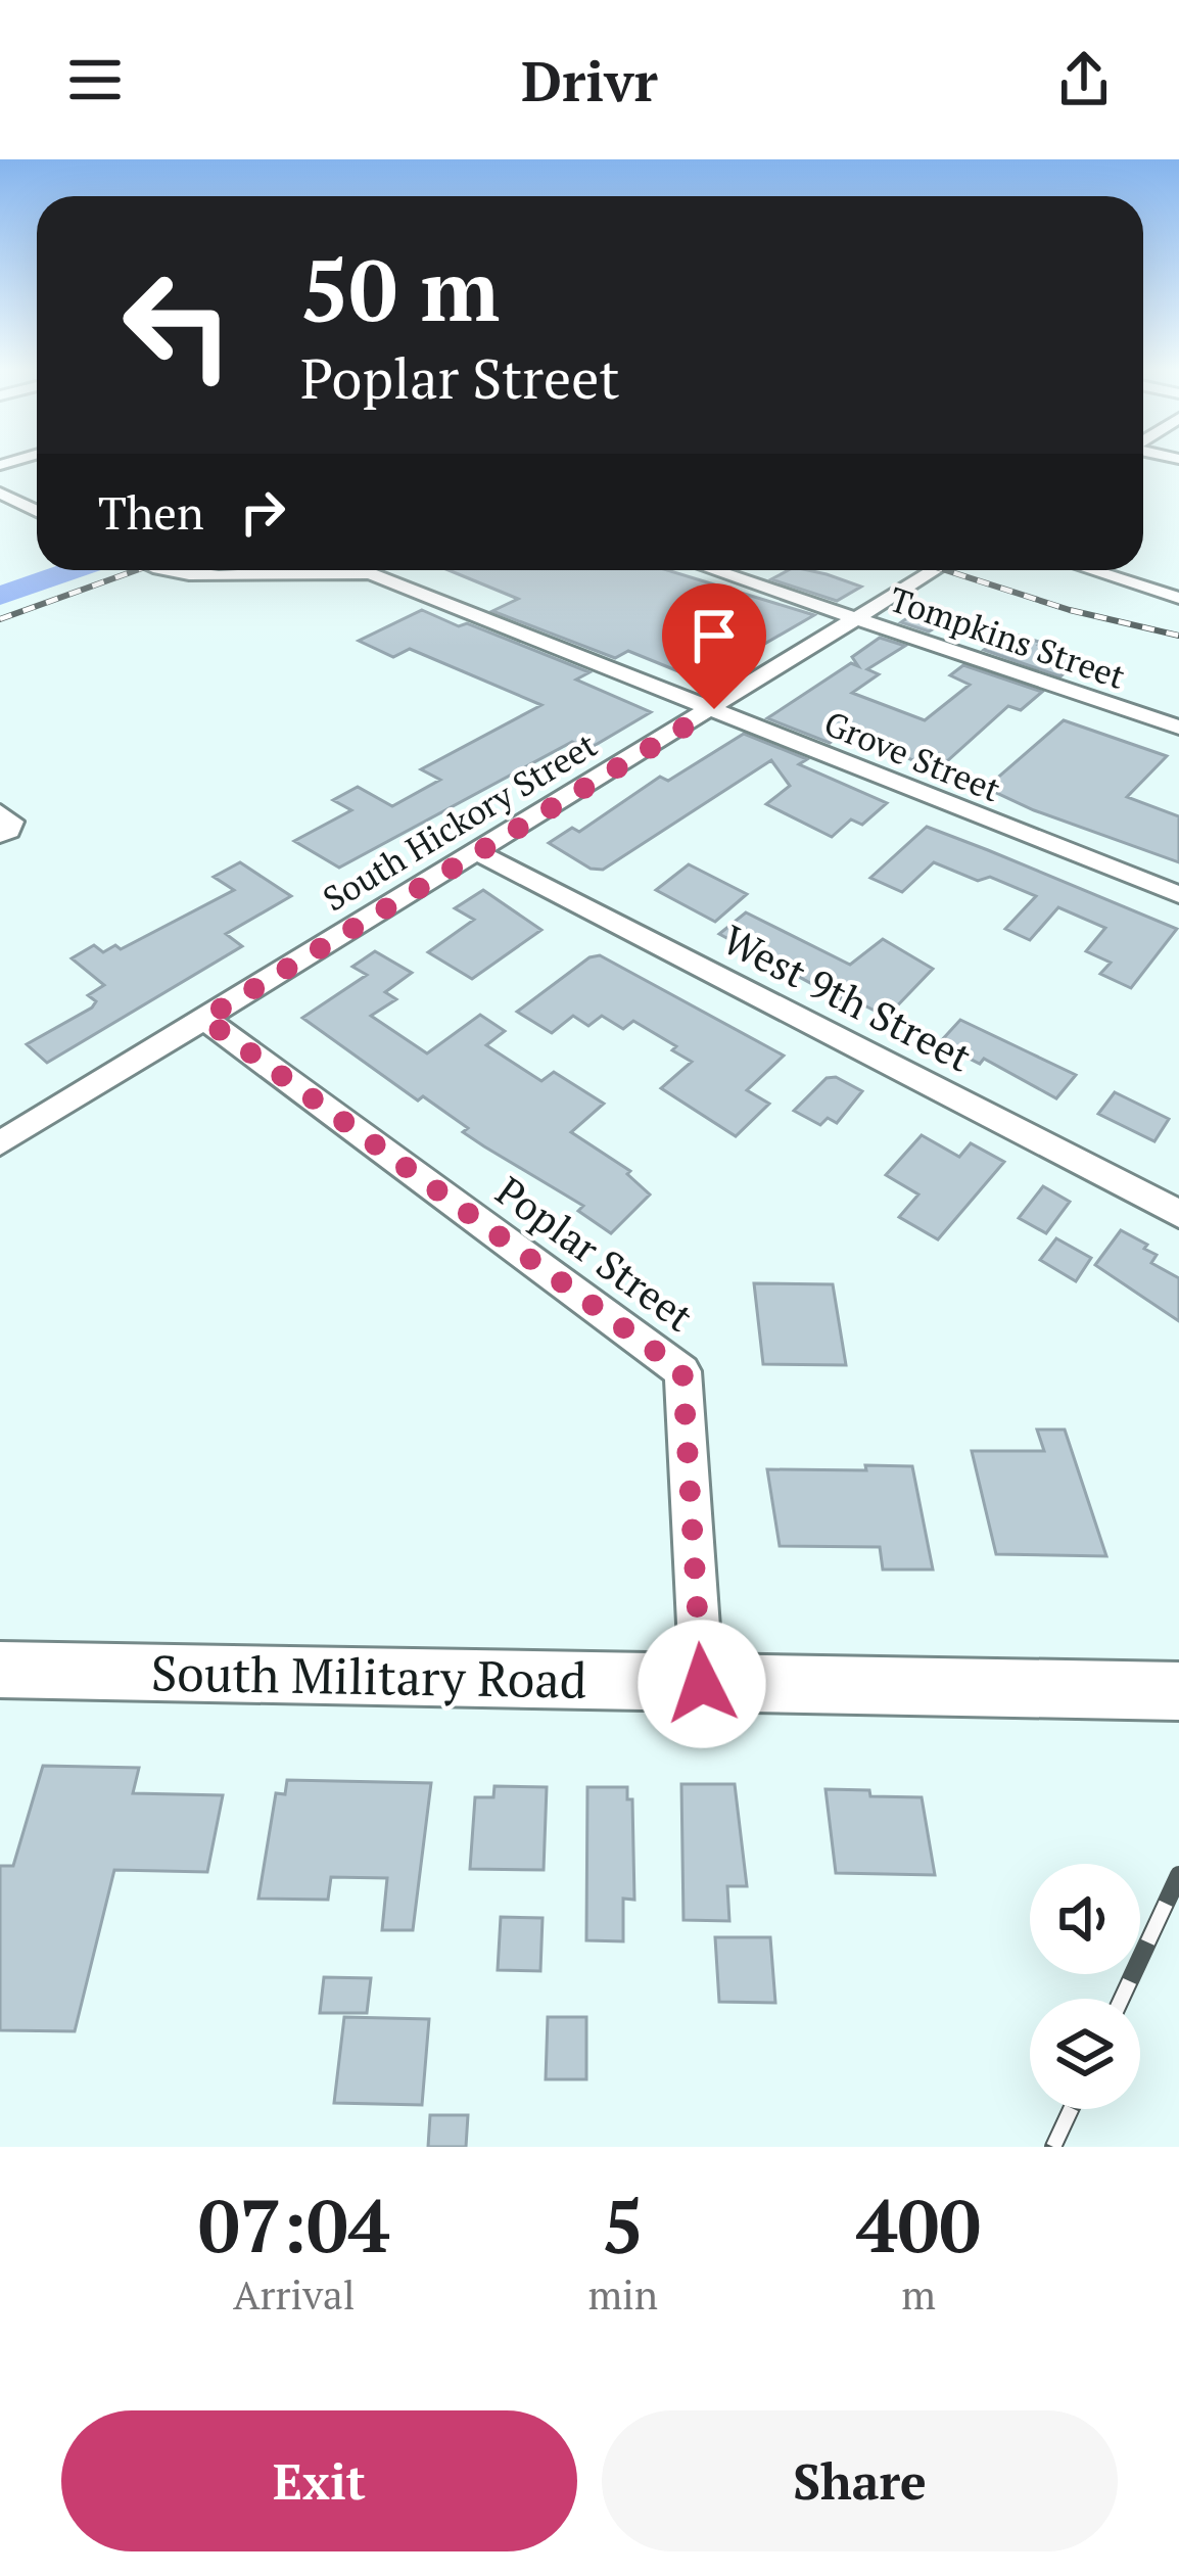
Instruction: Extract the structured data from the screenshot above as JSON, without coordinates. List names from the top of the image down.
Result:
{
  "streets": {
    "main road": ["South Military Road"],
    "street": [
      "Tompkins Street",
      "Grove Street",
      "South Hickory Street",
      "West 9th Street",
      "Poplar Street"
    ]
  },
  "crossings": [
    ["Tompkins Street", "South Hickory Street"],
    ["Grove Street", "South Hickory Street"],
    ["South Hickory Street", "West 9th Street"],
    ["South Hickory Street", "Poplar Street"],
    ["Poplar Street", "South Military Road"]
  ],
  "page": {
    "header": "Drivr",
    "turn": ["50 m", "Poplar Street"],
    "then": "Then",
    "eta": [
      "07:04",
      "Arrival",
      "5",
      "min",
      "400",
      "m"
    ],
    "buttons": ["Exit", "Share"]
  }
}
